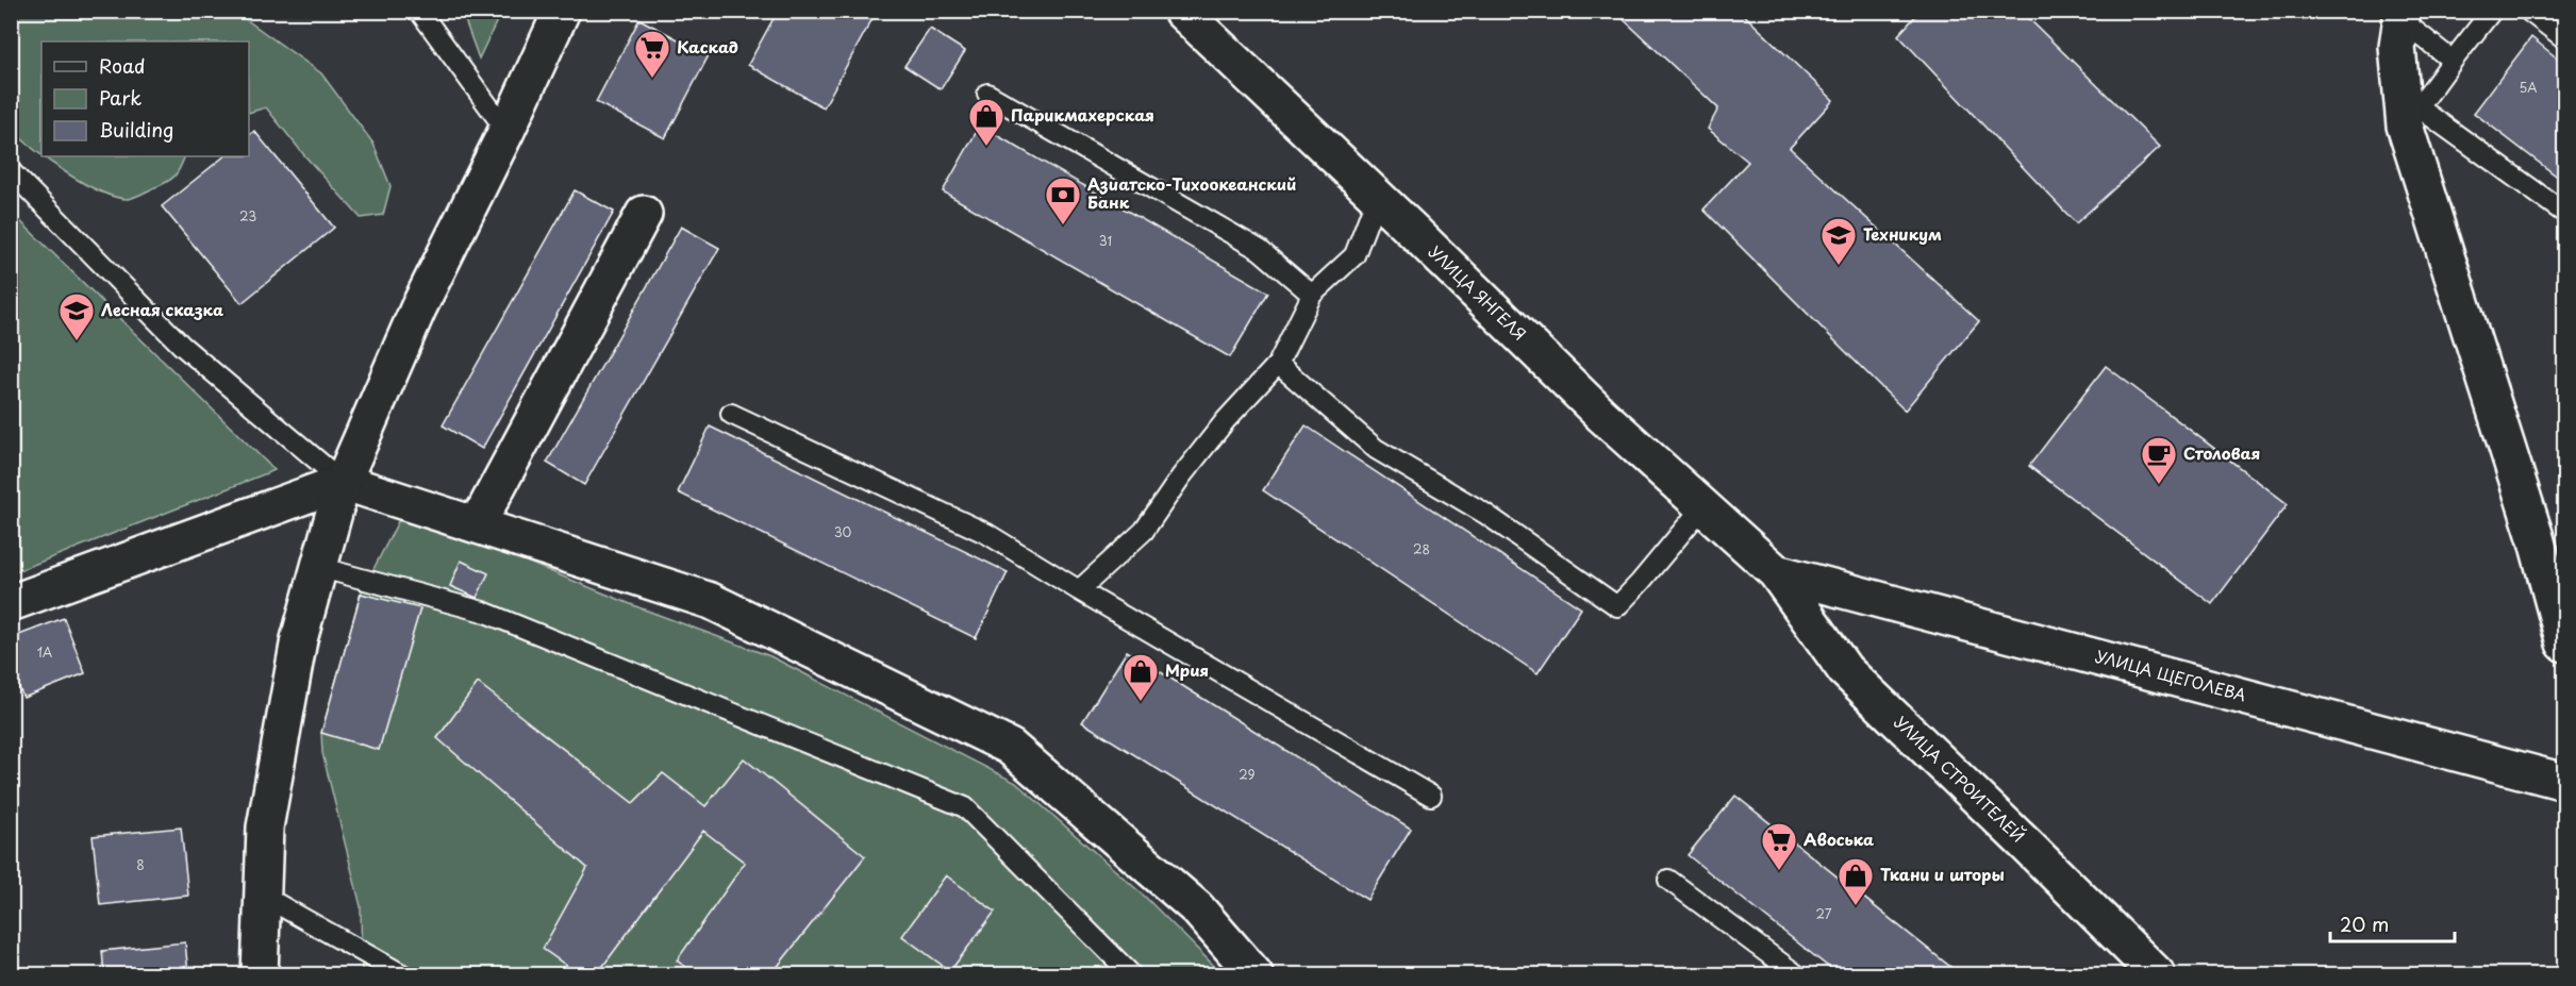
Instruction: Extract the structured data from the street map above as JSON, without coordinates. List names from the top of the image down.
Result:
{
  "streets": {
    "street": ["УЛИЦА ЯНГЕЛЯ", "УЛИЦА ЩЕГОЛЕВА", "УЛИЦА СТРОИТЕЛЕЙ"]
  },
  "crossings": [
    ["УЛИЦА ЯНГЕЛЯ", "УЛИЦА ЩЕГОЛЕВА"],
    ["УЛИЦА ЯНГЕЛЯ", "УЛИЦА СТРОИТЕЛЕЙ"],
    ["УЛИЦА ЩЕГОЛЕВА", "УЛИЦА СТРОИТЕЛЕЙ"]
  ],
  "places": {
    "supermarket": ["Каскад", "Авоська"],
    "shop": ["Парикмахерская", "Мрия", "Ткани и шторы"],
    "bank": ["Азиатско-Тихоокеанский Банк"],
    "school or university": ["Техникум", "Лесная сказка"],
    "cafe": ["Столовая"]
  },
  "house_numbers": [
    "5А",
    "23",
    "31",
    "30",
    "28",
    "1А",
    "29",
    "8",
    "27"
  ],
  "legend": ["Road", "Park", "Building"],
  "scale_bar": "20 m"
}
